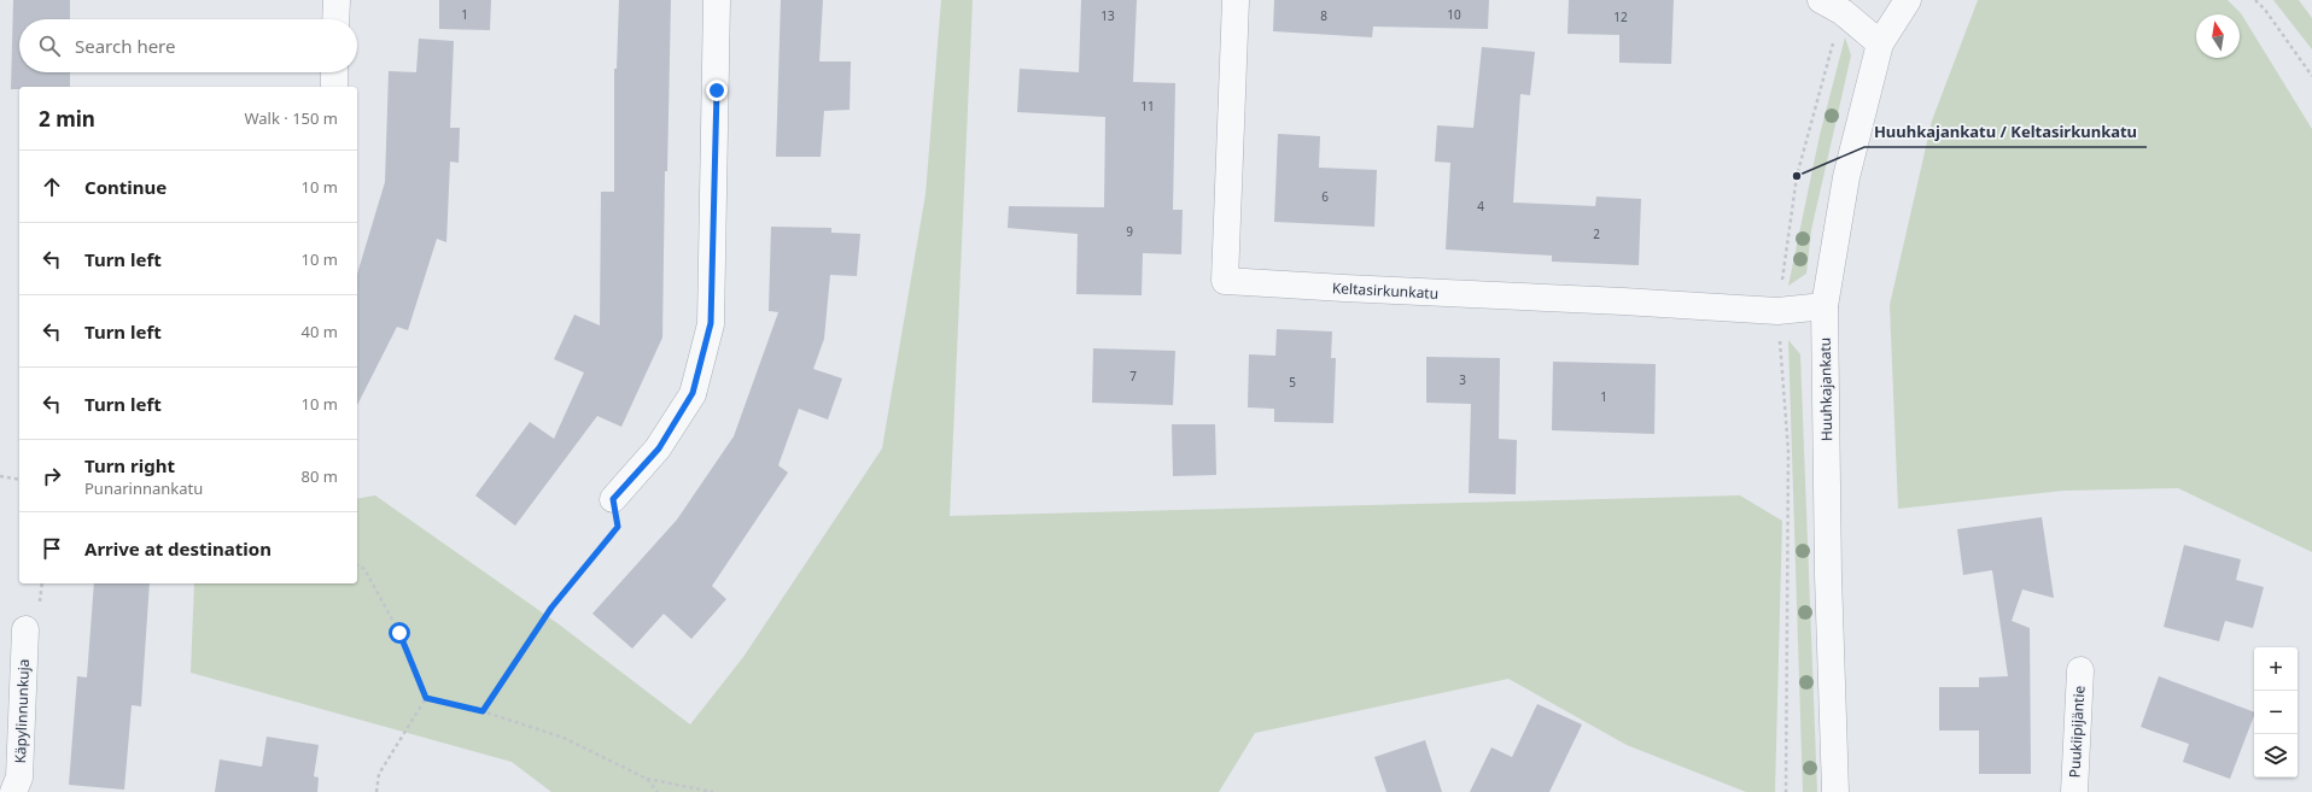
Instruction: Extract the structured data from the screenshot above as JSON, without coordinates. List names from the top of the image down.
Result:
{
  "streets": {
    "street": [
      "Keltasirkunkatu",
      "Huuhkajankatu",
      "Käpylinnunkuja",
      "Puukiipijäntie"
    ]
  },
  "crossings": [
    ["Keltasirkunkatu", "Huuhkajankatu"]
  ],
  "places": ["Huuhkajankatu / Keltasirkunkatu"],
  "house_numbers": [
    "1",
    "10",
    "13",
    "8",
    "12",
    "11",
    "6",
    "4",
    "9",
    "2",
    "7",
    "3",
    "5",
    "1"
  ],
  "north": "top",
  "page": {
    "search": "Search here",
    "heading": ["2 min", "Walk · 150 m"],
    "list": [
      ["Continue", "10 m"],
      ["Turn left", "10 m"],
      ["Turn left", "40 m"],
      ["Turn left", "10 m"],
      ["Turn right", "Punarinnankatu", "80 m"],
      "Arrive at destination"
    ],
    "map_buttons": ["+", "−"]
  }
}
